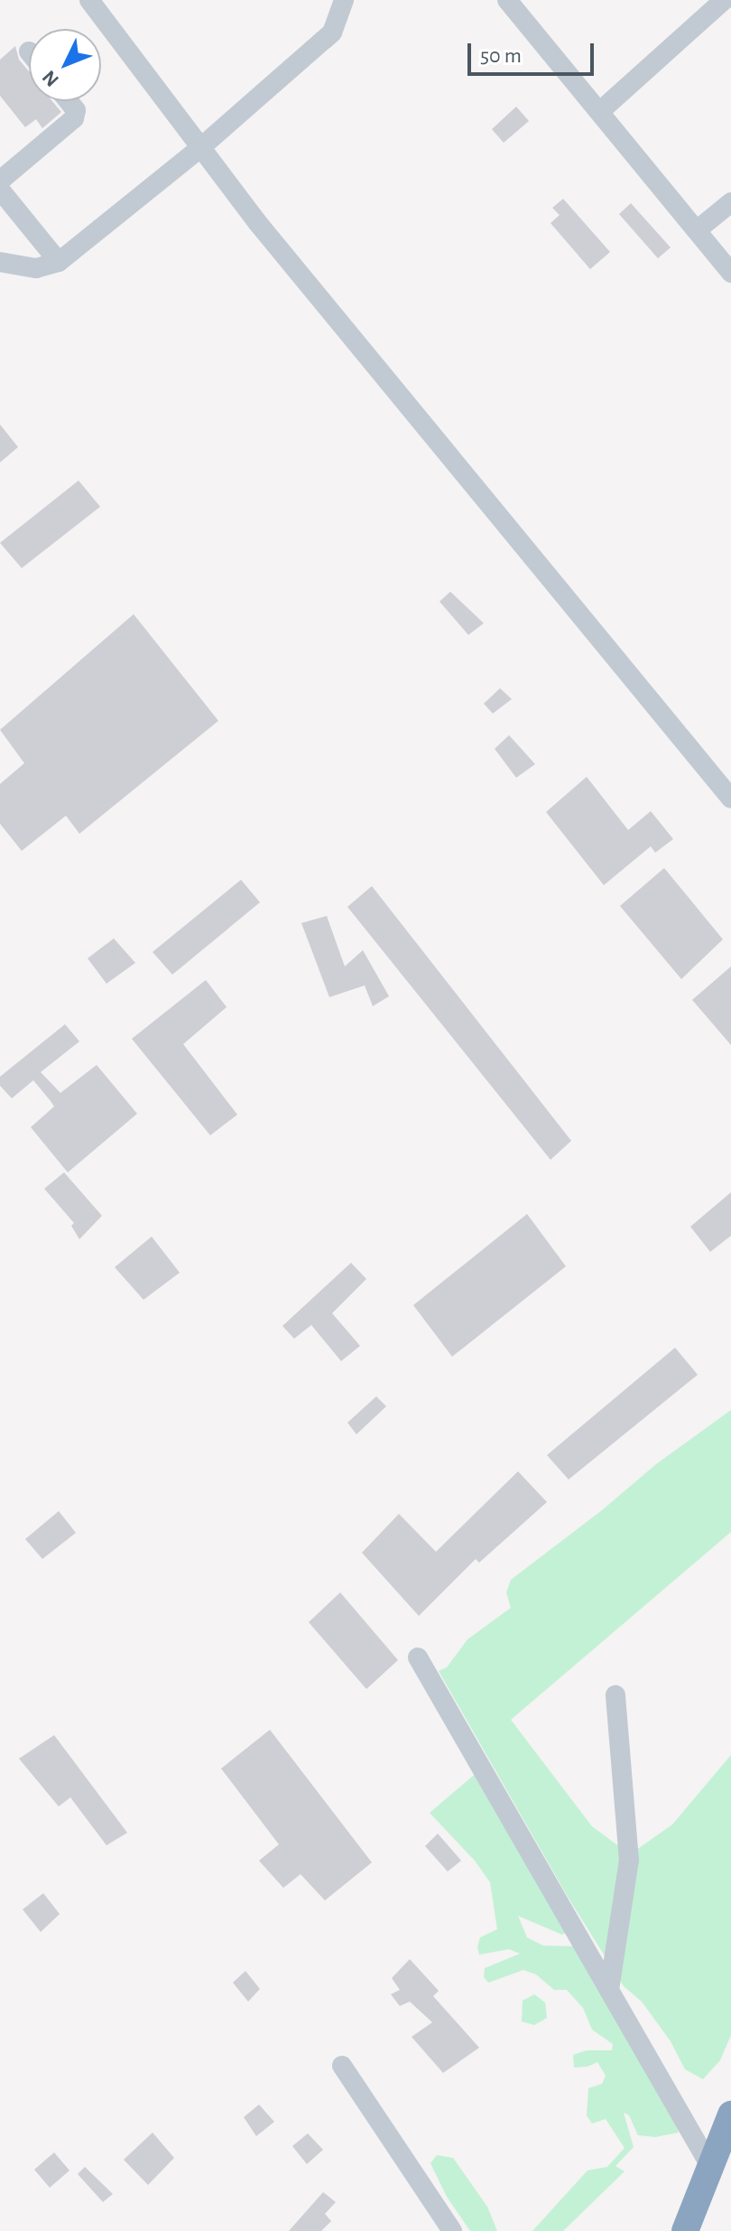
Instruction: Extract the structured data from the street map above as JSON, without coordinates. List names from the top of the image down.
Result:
{
  "scale_bar": "50 m",
  "north": "bottom left"
}
